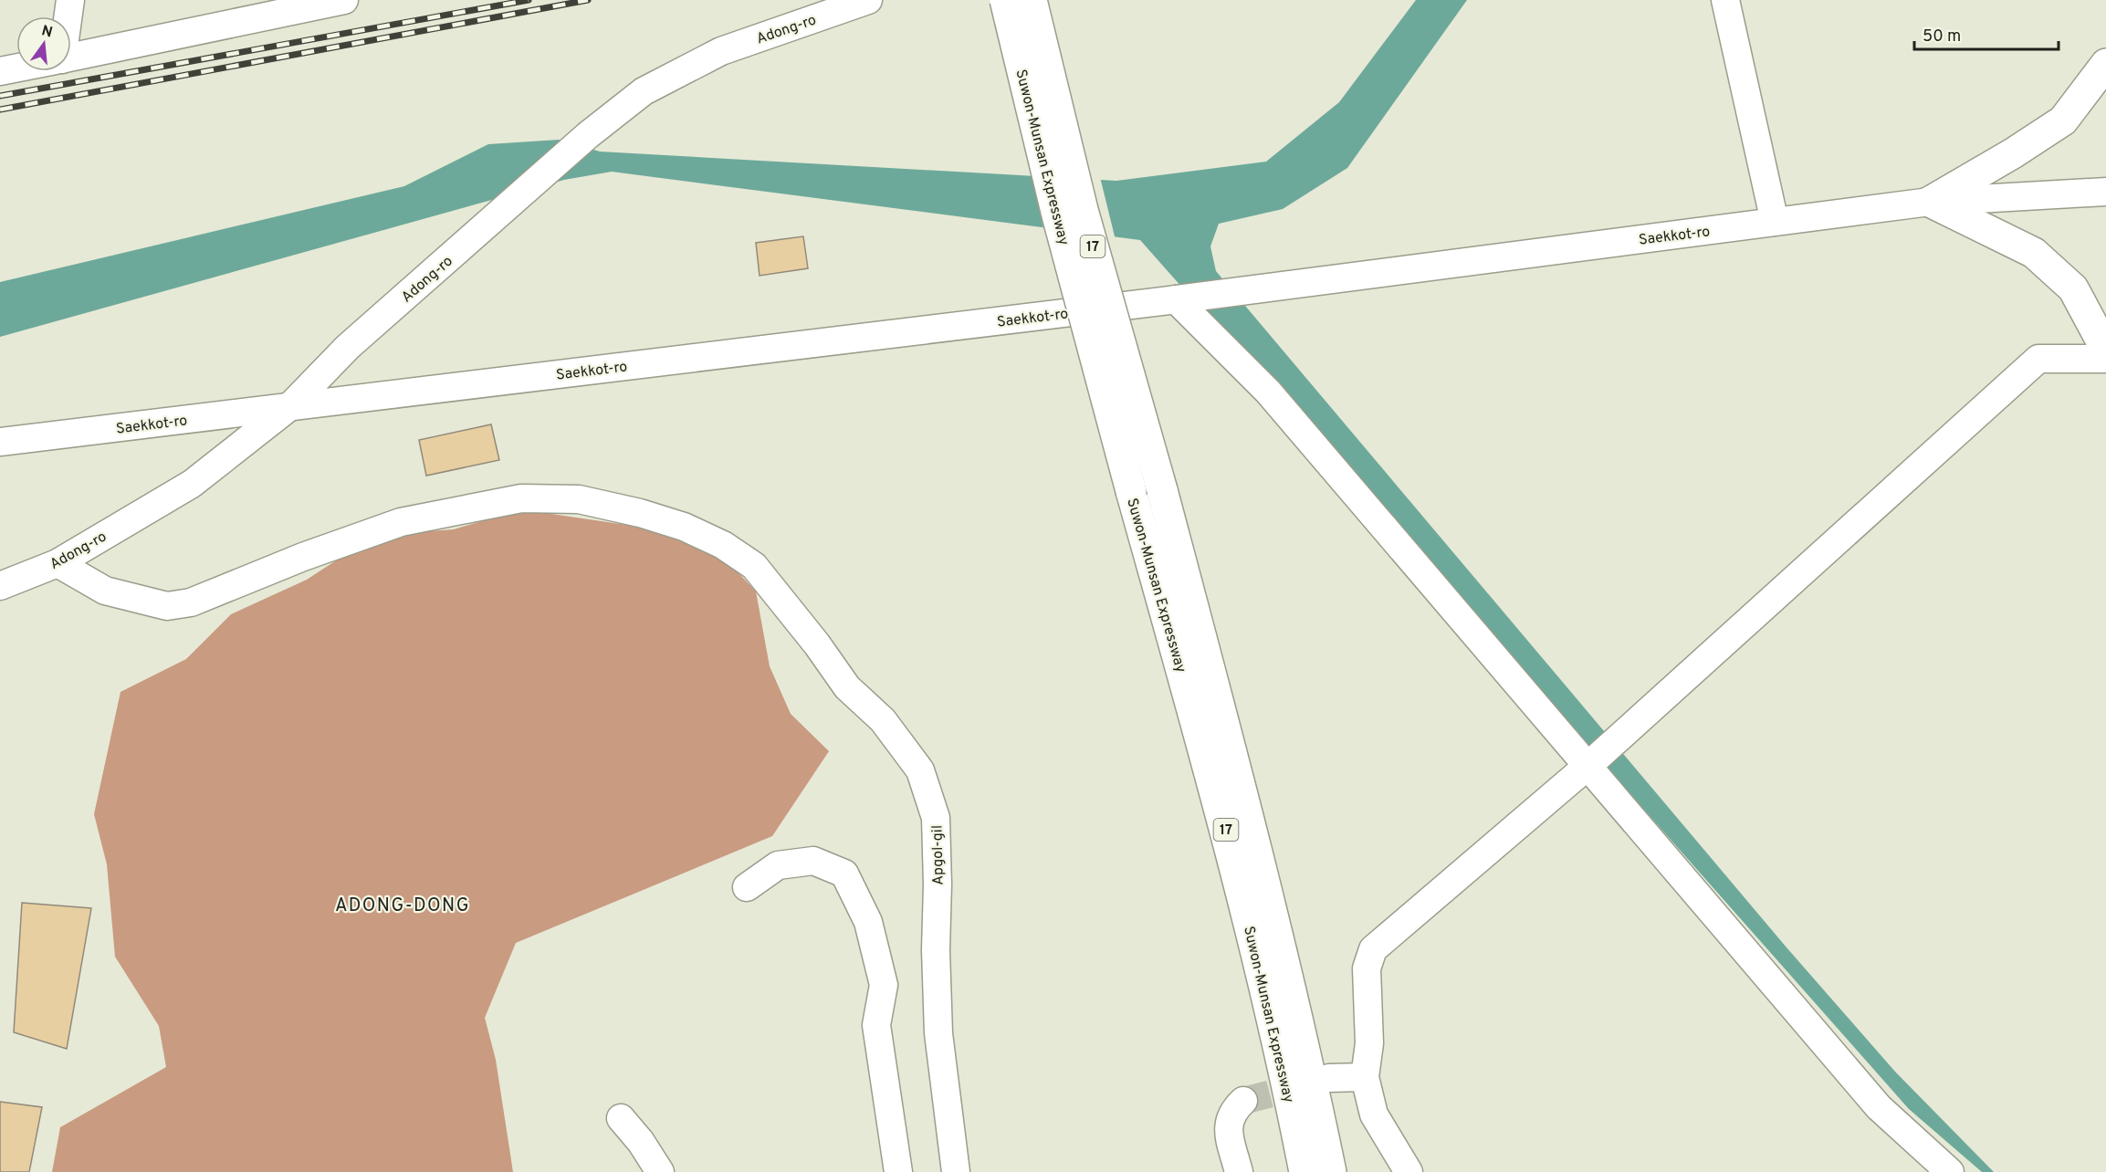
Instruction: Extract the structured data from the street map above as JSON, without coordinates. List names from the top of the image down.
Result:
{
  "streets": {
    "main road": ["Suwon-Munsan Expressway", "17"],
    "street": ["Adong-ro", "Saekkot-ro", "Apgol-gil"]
  },
  "crossings": [
    ["Adong-ro", "Saekkot-ro"],
    ["Adong-ro", "Apgol-gil"]
  ],
  "districts": ["ADONG-DONG"],
  "scale_bar": "50 m",
  "north": "top"
}
